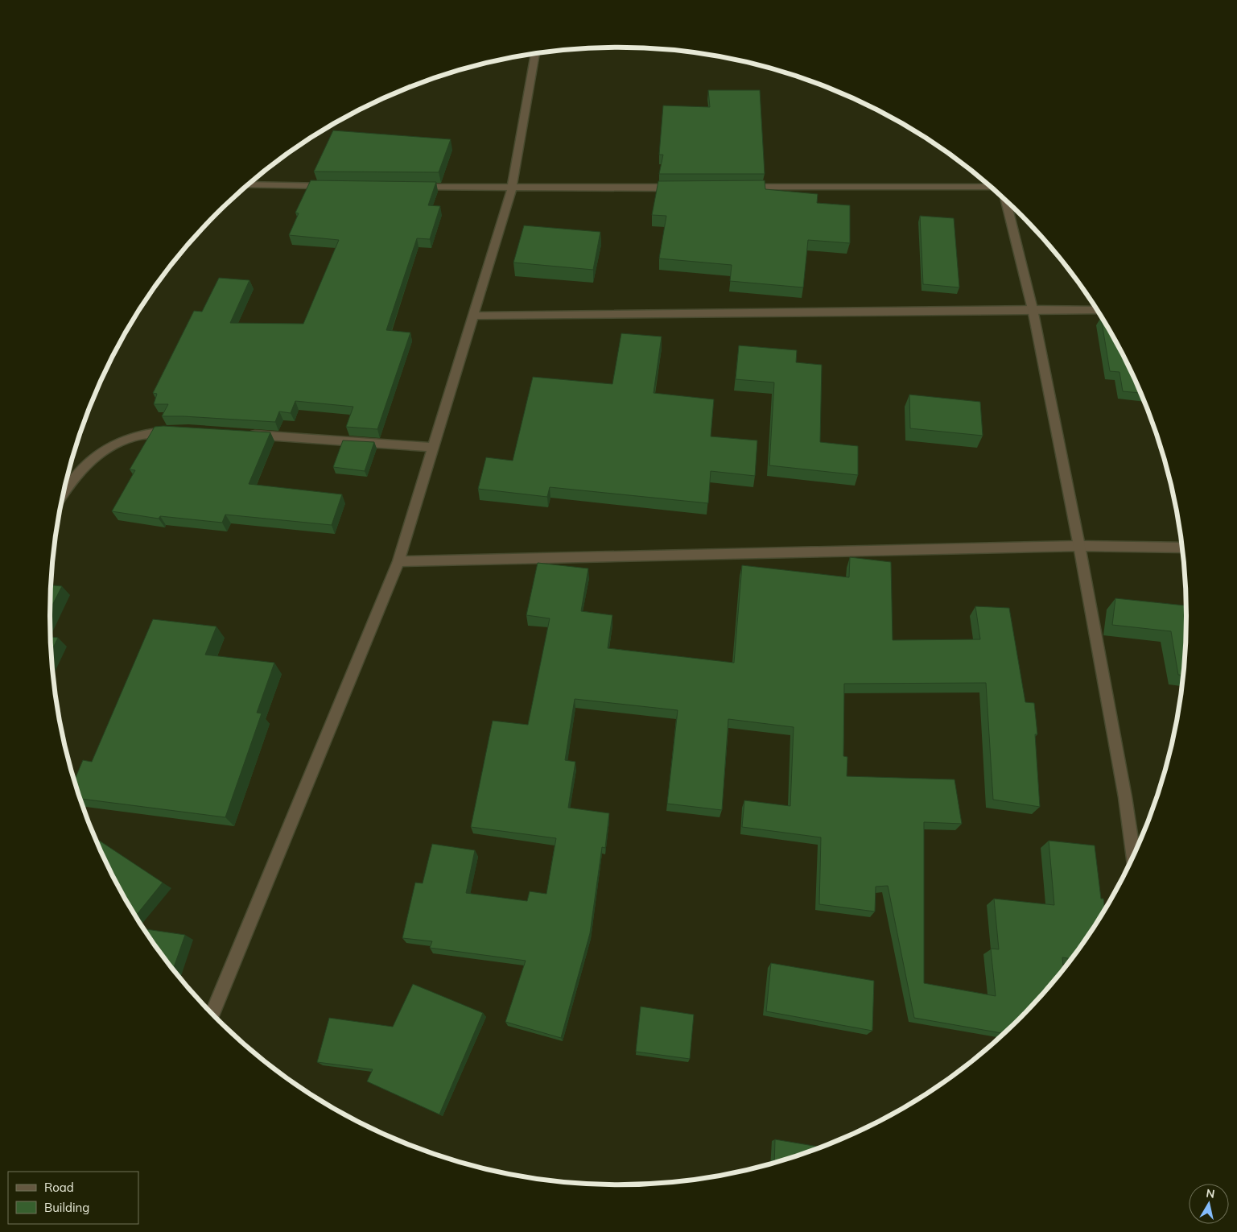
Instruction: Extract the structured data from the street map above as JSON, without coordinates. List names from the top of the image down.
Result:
{
  "legend": ["Road", "Building"],
  "north": "top"
}
